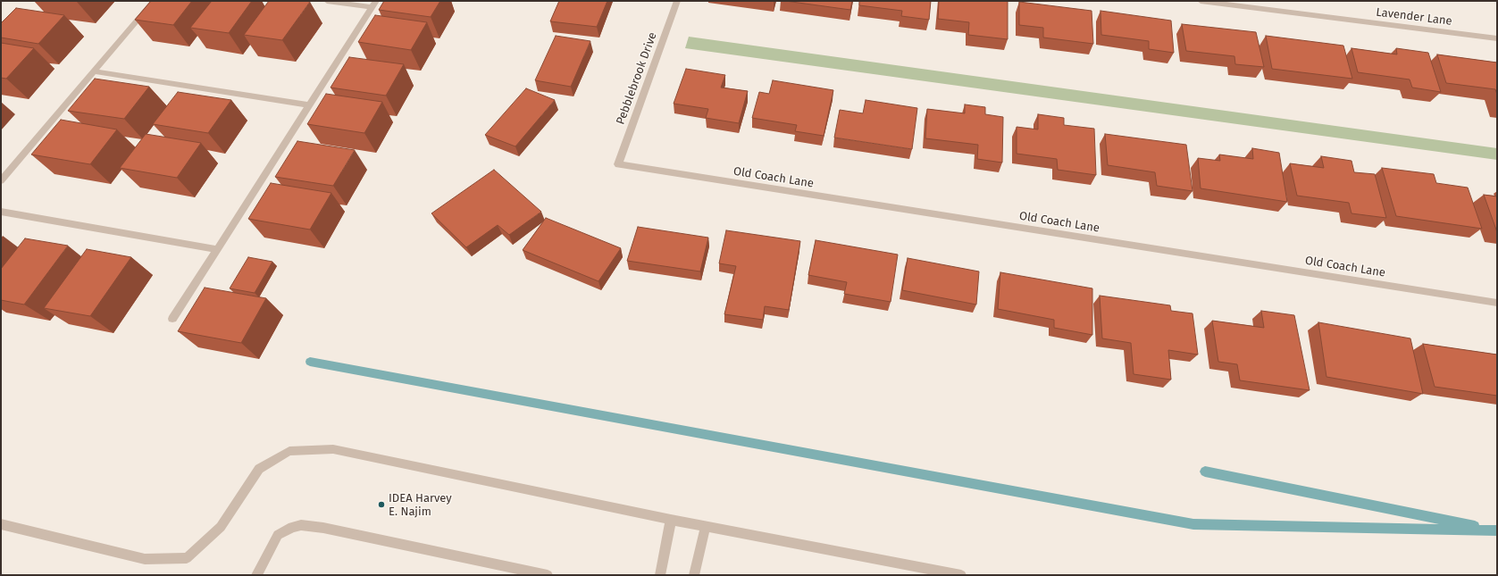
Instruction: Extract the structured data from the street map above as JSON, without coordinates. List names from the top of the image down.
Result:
{
  "streets": {
    "street": ["Lavender Lane", "Pebblebrook Drive", "Old Coach Lane"]
  },
  "crossings": [
    ["Pebblebrook Drive", "Old Coach Lane"]
  ],
  "places": ["IDEA Harvey E. Najim"]
}
